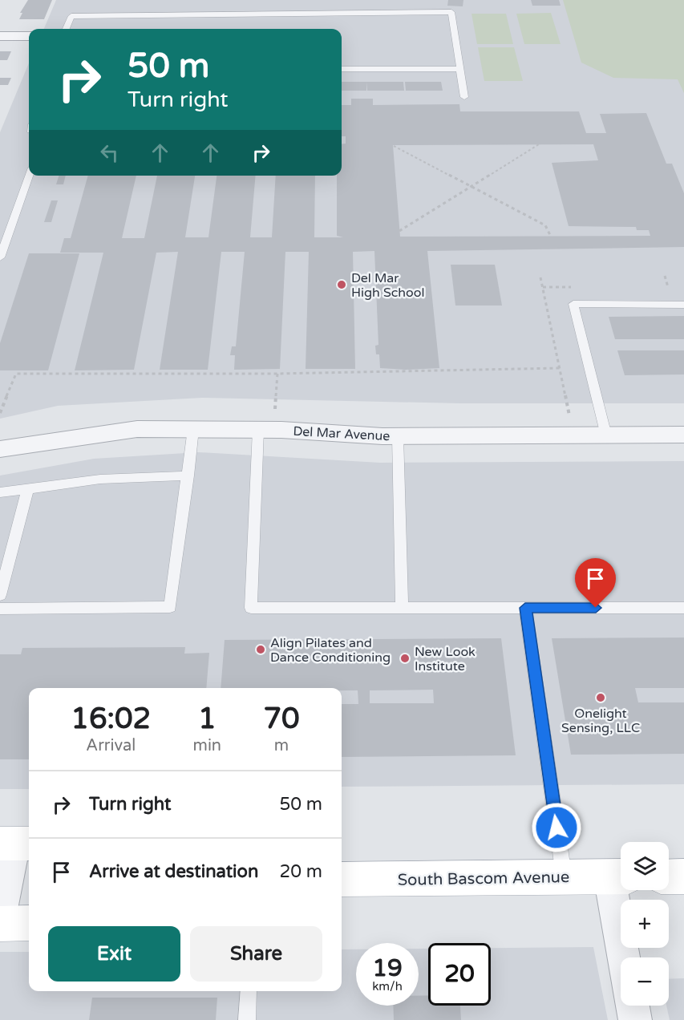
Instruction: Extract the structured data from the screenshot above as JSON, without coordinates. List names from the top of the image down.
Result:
{
  "streets": {
    "main road": ["South Bascom Avenue"],
    "street": ["Del Mar Avenue"]
  },
  "places": [
    "Del Mar High School",
    "Align Pilates and Dance Conditioning",
    "New Look Institute",
    "Onelight Sensing, LLC"
  ],
  "page": {
    "turn": ["50 m", "Turn right"],
    "eta": [
      "16:02",
      "Arrival",
      "1",
      "min",
      "70",
      "m"
    ],
    "list": [
      {
        "name": "Turn right",
        "value": "50 m"
      },
      {
        "name": "Arrive at destination",
        "value": "20 m"
      }
    ],
    "map_buttons": ["+", "−"],
    "buttons": ["Exit", "Share"],
    "speed": "19 km/h",
    "limit": "20"
  }
}
